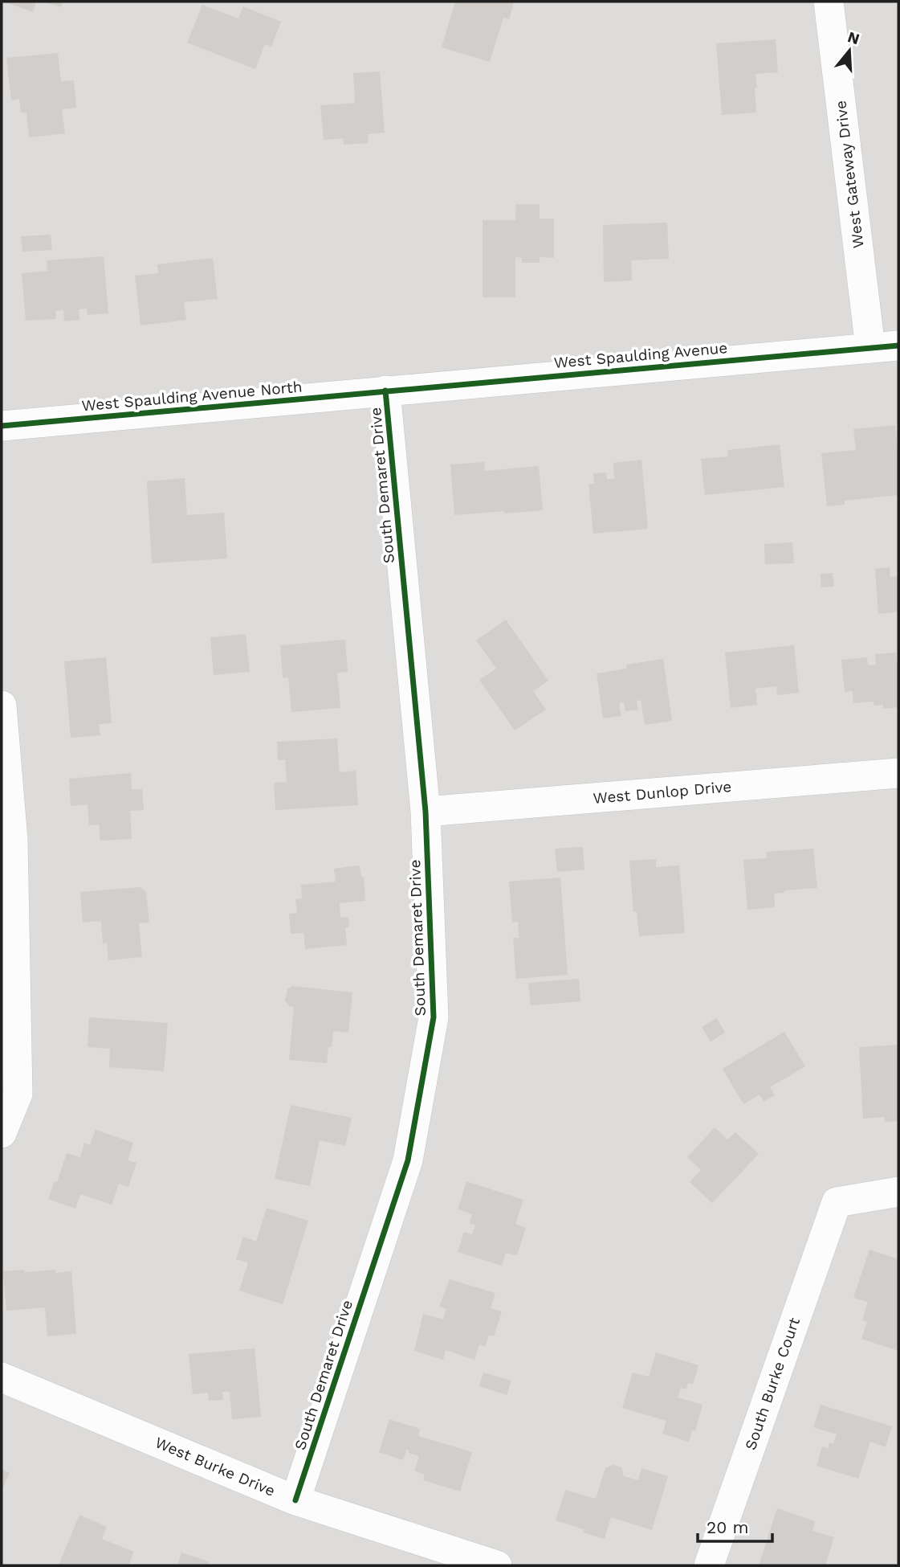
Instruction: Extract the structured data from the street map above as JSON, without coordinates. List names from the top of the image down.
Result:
{
  "streets": {
    "street": [
      "West Gateway Drive",
      "West Spaulding Avenue",
      "West Spaulding Avenue North",
      "South Demaret Drive",
      "West Dunlop Drive",
      "South Burke Court",
      "West Burke Drive"
    ]
  },
  "crossings": [
    ["West Gateway Drive", "West Spaulding Avenue"],
    ["West Spaulding Avenue", "West Spaulding Avenue North"],
    ["West Spaulding Avenue", "South Demaret Drive"],
    ["West Spaulding Avenue North", "South Demaret Drive"],
    ["South Demaret Drive", "West Dunlop Drive"],
    ["South Demaret Drive", "West Burke Drive"]
  ],
  "scale_bar": "20 m",
  "north": "top"
}
